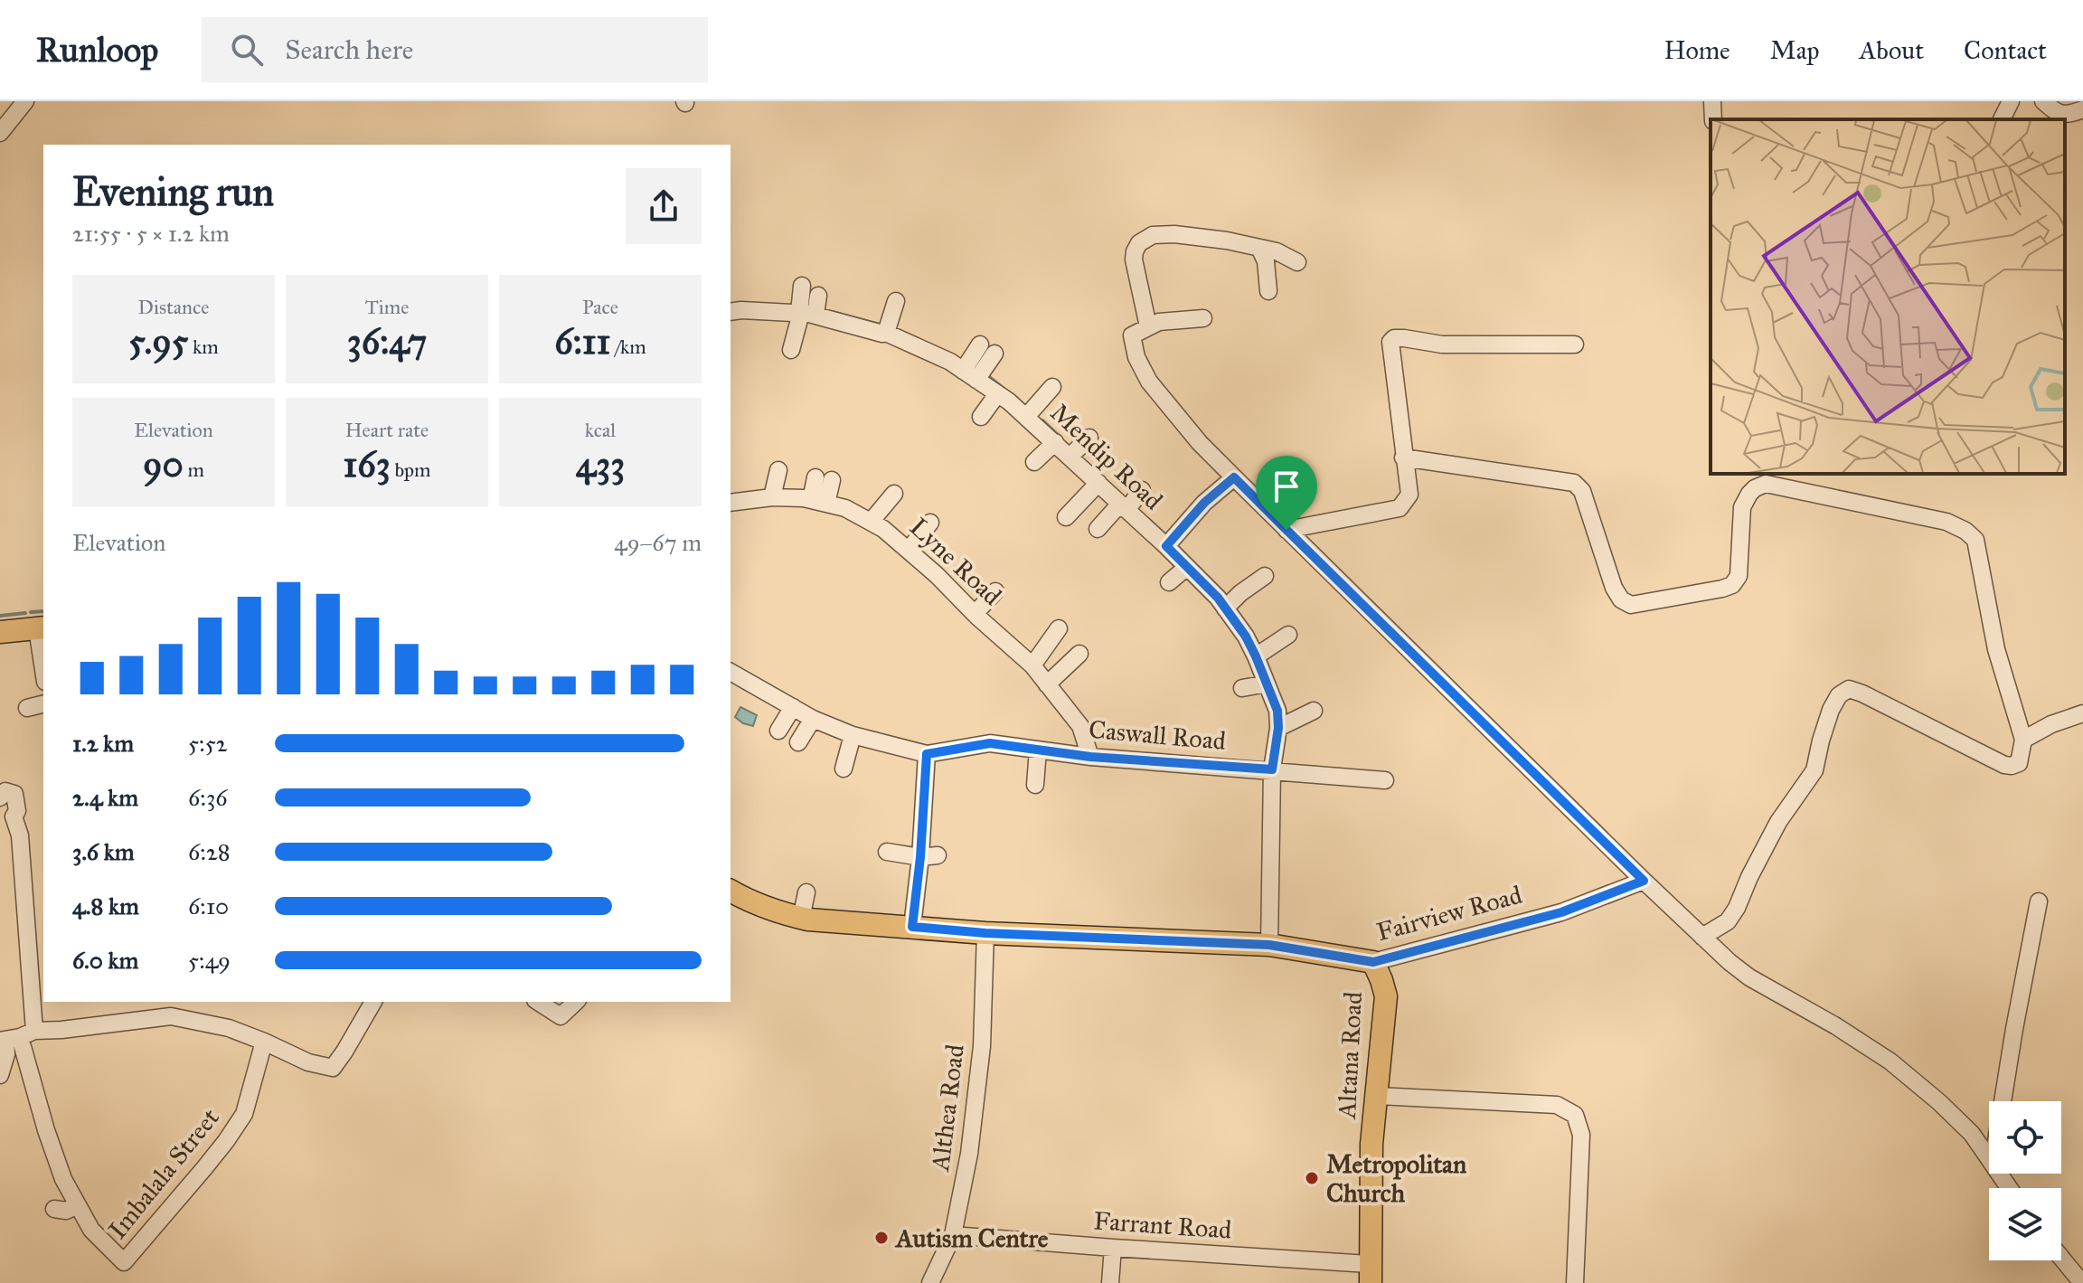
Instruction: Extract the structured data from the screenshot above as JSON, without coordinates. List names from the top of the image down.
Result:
{
  "streets": {
    "main road": ["Fairview Road", "Altana Road"],
    "street": [
      "Mendip Road",
      "Lyne Road",
      "Caswall Road",
      "Althea Road",
      "Imbalala Street",
      "Farrant Road"
    ]
  },
  "crossings": [
    ["Mendip Road", "Caswall Road"],
    ["Mendip Road", "Fairview Road"],
    ["Lyne Road", "Caswall Road"],
    ["Fairview Road", "Altana Road"],
    ["Fairview Road", "Althea Road"],
    ["Altana Road", "Farrant Road"],
    ["Althea Road", "Farrant Road"]
  ],
  "places": ["Metropolitan Church", "Autism Centre"],
  "page": {
    "header": "Runloop",
    "search": "Search here",
    "nav": [
      "Home",
      "Map",
      "About",
      "Contact"
    ],
    "heading": ["Evening run", "21:55 · 5 × 1.2 km"],
    "stats": [
      ["Distance", "5.95 km"],
      ["Time", "36:47"],
      ["Pace", "6:11 /km"],
      ["Elevation", "90 m"],
      ["Heart rate", "163 bpm"],
      ["kcal", "433"]
    ],
    "chart": ["Elevation", "49–67 m"],
    "list": [
      {
        "name": "1.2 km",
        "note": "5:52"
      },
      {
        "name": "2.4 km",
        "note": "6:36"
      },
      {
        "name": "3.6 km",
        "note": "6:28"
      },
      {
        "name": "4.8 km",
        "note": "6:10"
      },
      {
        "name": "6.0 km",
        "note": "5:49"
      }
    ]
  }
}
